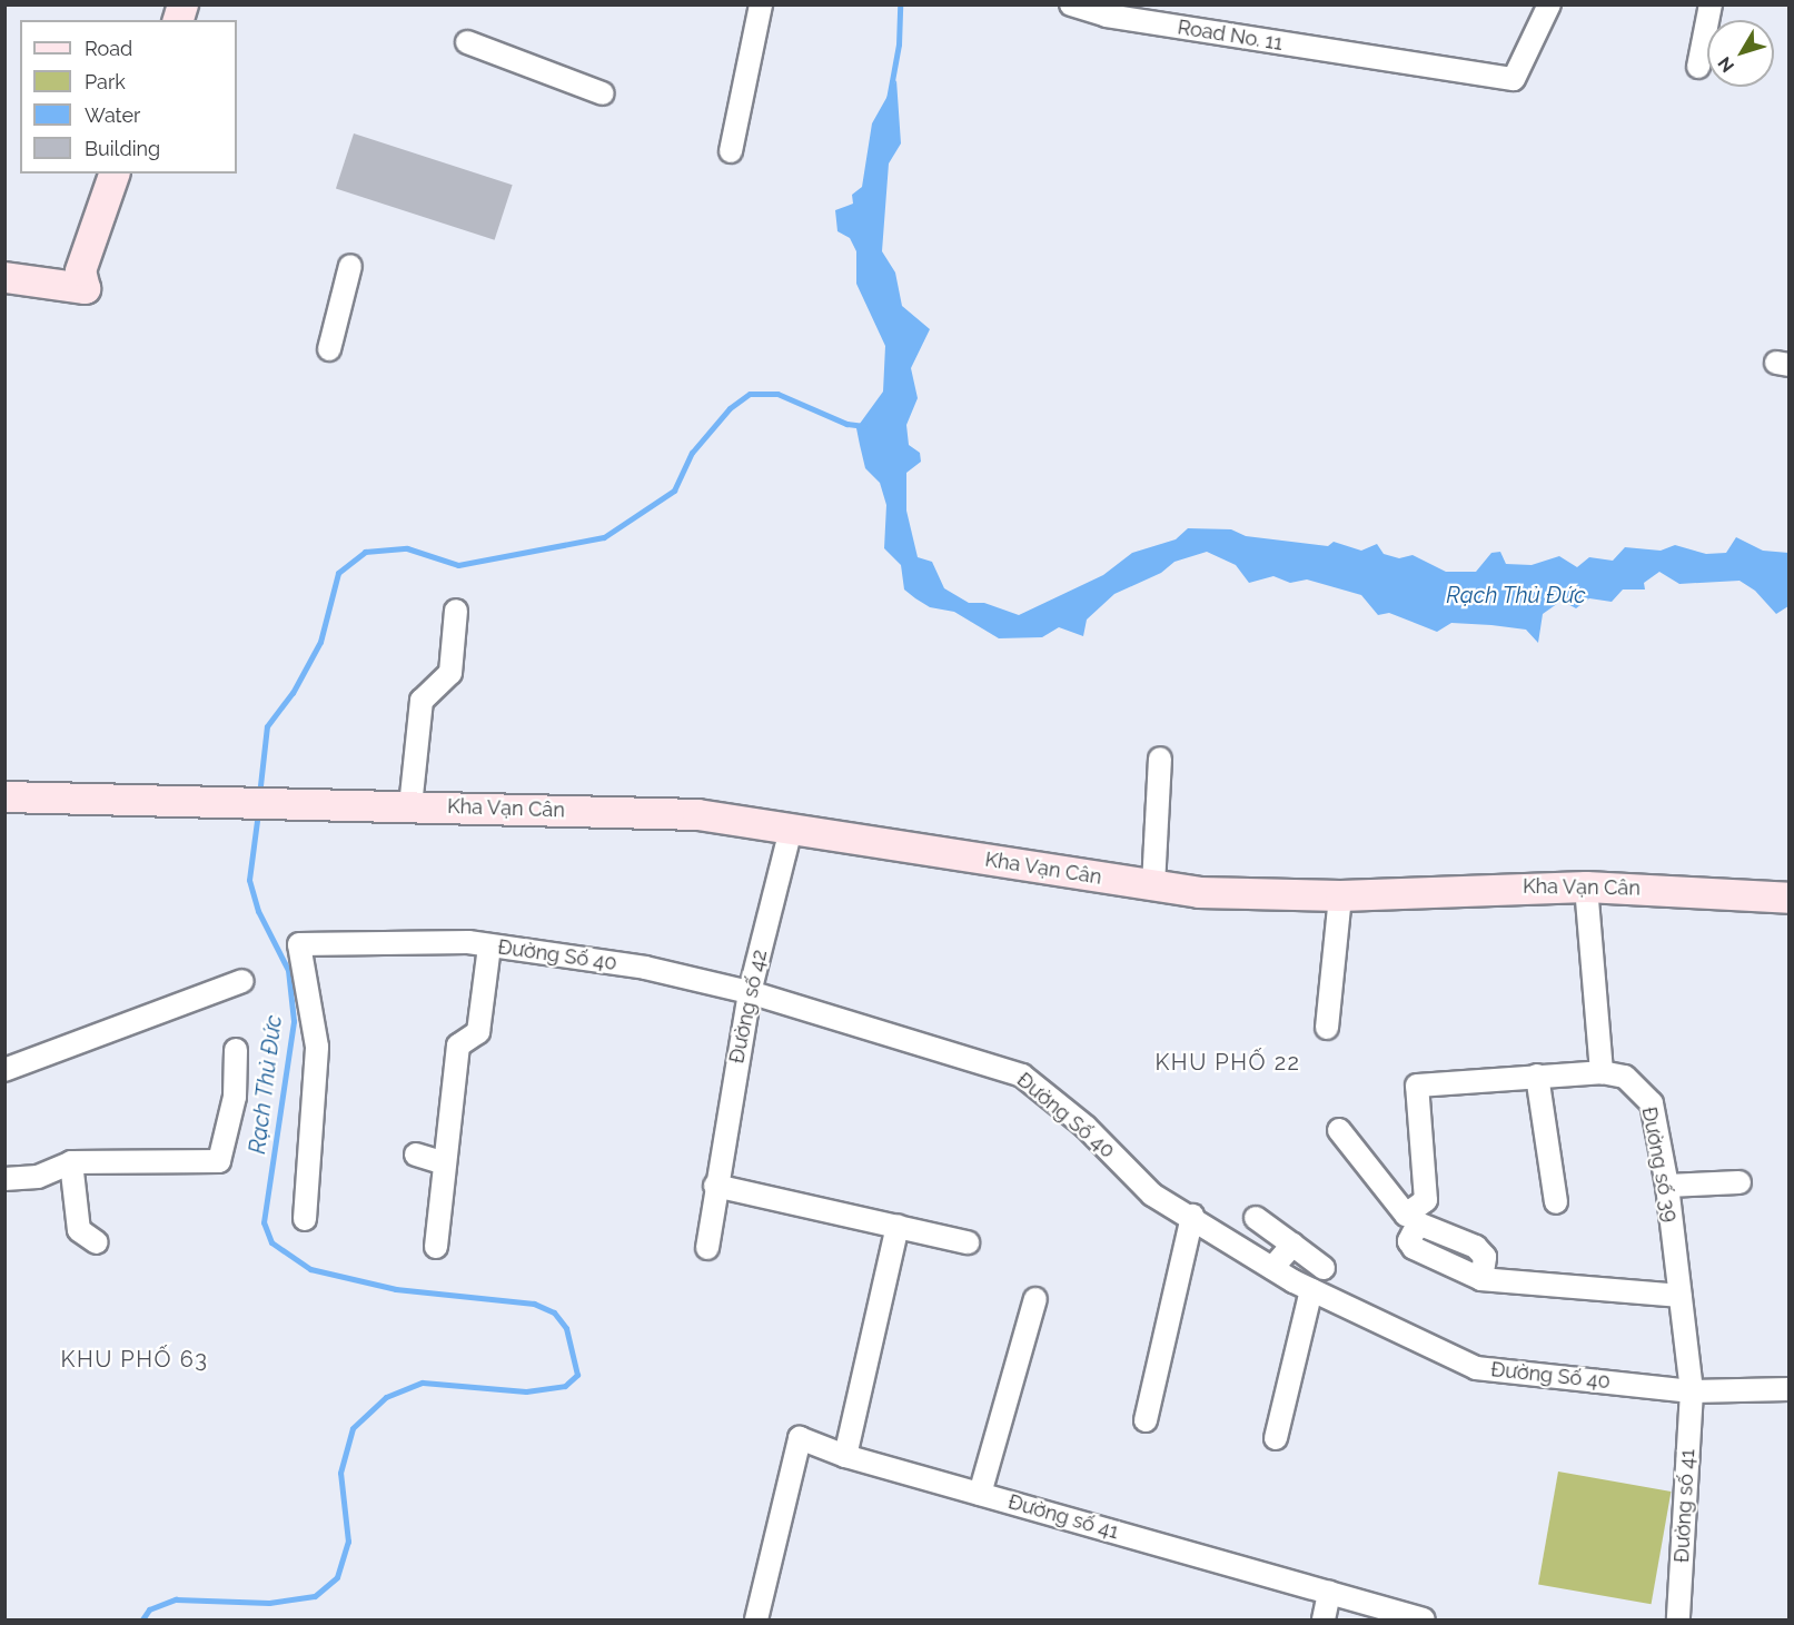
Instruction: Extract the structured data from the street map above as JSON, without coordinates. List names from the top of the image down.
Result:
{
  "streets": {
    "main road": ["Kha Vạn Cân"],
    "street": [
      "Road No. 11",
      "Đường Số 40",
      "Đường số 42",
      "Đường số 39",
      "Đường số 41"
    ]
  },
  "crossings": [
    ["Kha Vạn Cân", "Đường số 42"],
    ["Đường Số 40", "Đường số 42"],
    ["Đường Số 40", "Đường số 39"],
    ["Đường Số 40", "Đường số 41"],
    ["Đường số 39", "Đường số 41"]
  ],
  "districts": ["KHU PHỐ 22", "KHU PHỐ 63"],
  "water": ["Rạch Thủ Đức"],
  "legend": [
    "Road",
    "Park",
    "Water",
    "Building"
  ],
  "north": "bottom left"
}
